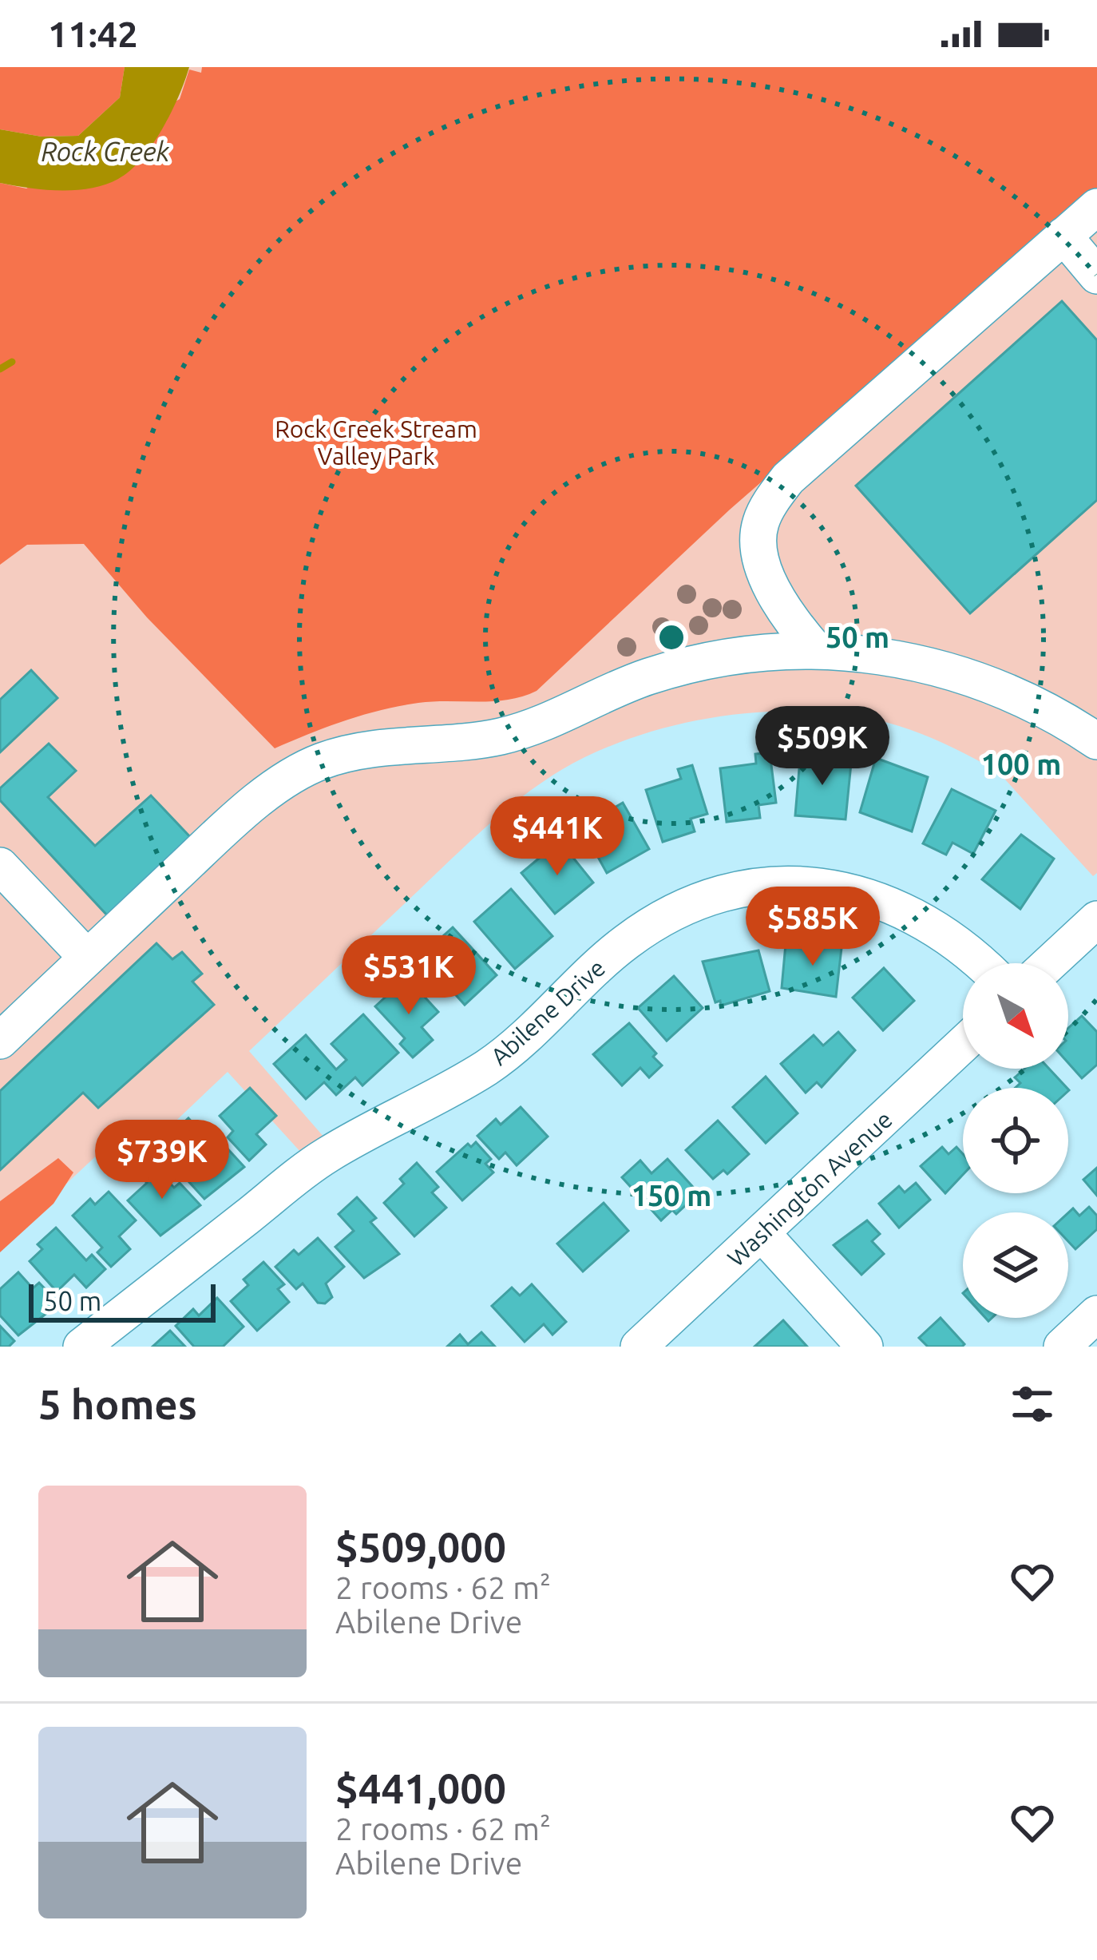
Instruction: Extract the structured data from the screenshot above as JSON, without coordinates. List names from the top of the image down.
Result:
{
  "streets": {
    "street": ["Abilene Drive", "Washington Avenue"]
  },
  "water": ["Rock Creek"],
  "parks": ["Rock Creek Stream Valley Park"],
  "scale_bar": "50 m",
  "north": "bottom right",
  "page": {
    "status": "11:42",
    "price": [
      "$509K",
      "$441K",
      "$585K",
      "$531K",
      "$739K"
    ],
    "scale": "50 m",
    "heading": "5 homes",
    "list": [
      {
        "name": "$509,000",
        "note": "2 rooms · 62 m² · Abilene Drive"
      },
      {
        "name": "$441,000",
        "note": "2 rooms · 62 m² · Abilene Drive"
      }
    ]
  },
  "rings": ["50 m", "100 m", "150 m"]
}
